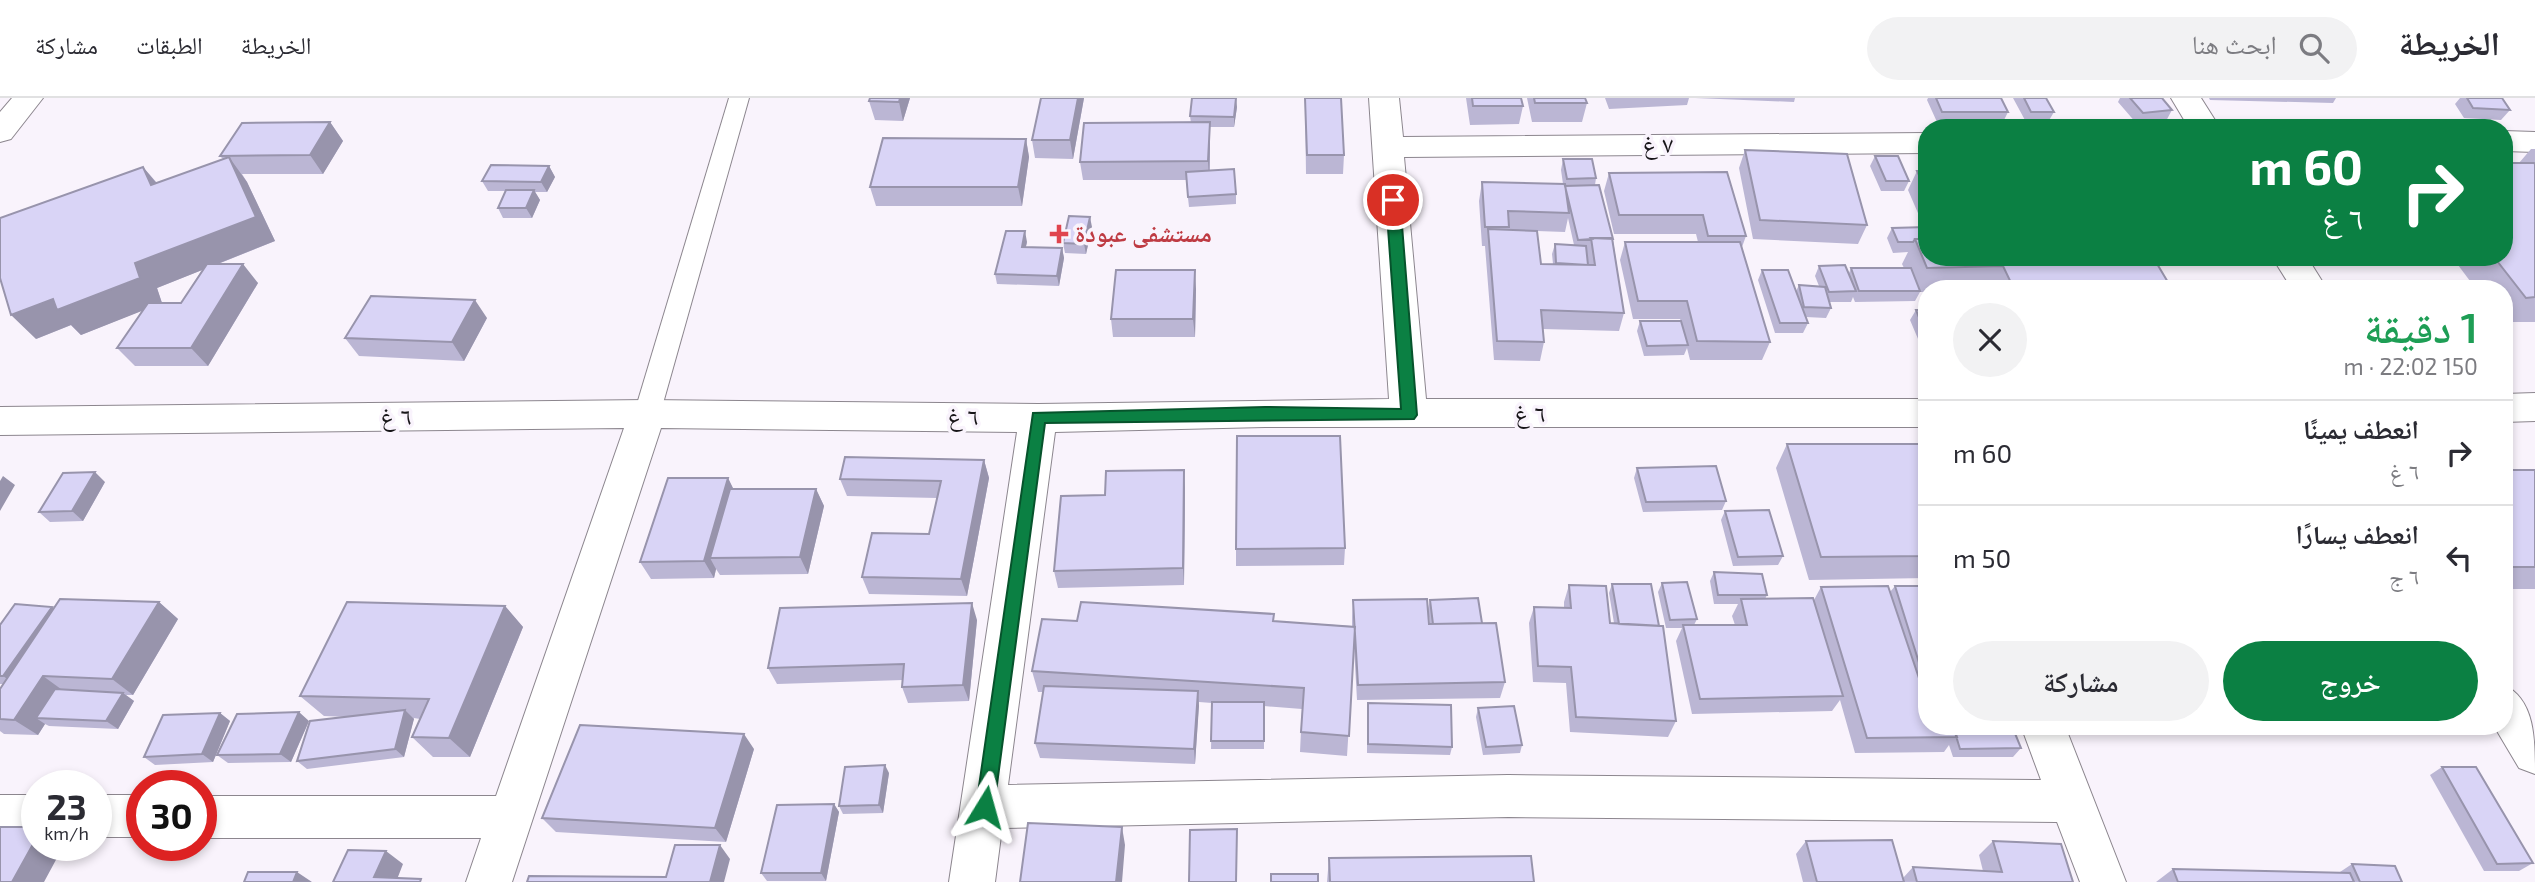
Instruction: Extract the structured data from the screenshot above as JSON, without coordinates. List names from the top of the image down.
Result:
{
  "streets": {
    "street": ["٧ غ", "٦ غ"]
  },
  "places": {
    "health": ["مستشفى عبودة"]
  },
  "page": {
    "header": "الخريطة",
    "search": "ابحث هنا",
    "nav": ["الخريطة", "الطبقات", "مشاركة"],
    "turn": ["60 m", "٦ غ"],
    "heading": ["1 دقيقة", "150 m · 22:02"],
    "list": [
      {
        "name": "انعطف يمينًا",
        "note": "٦ غ",
        "value": "60 m"
      },
      {
        "name": "انعطف يسارًا",
        "note": "٦ ج",
        "value": "50 m"
      }
    ],
    "buttons": ["خروج", "مشاركة"],
    "speed": "23 km/h",
    "limit": "30"
  }
}
